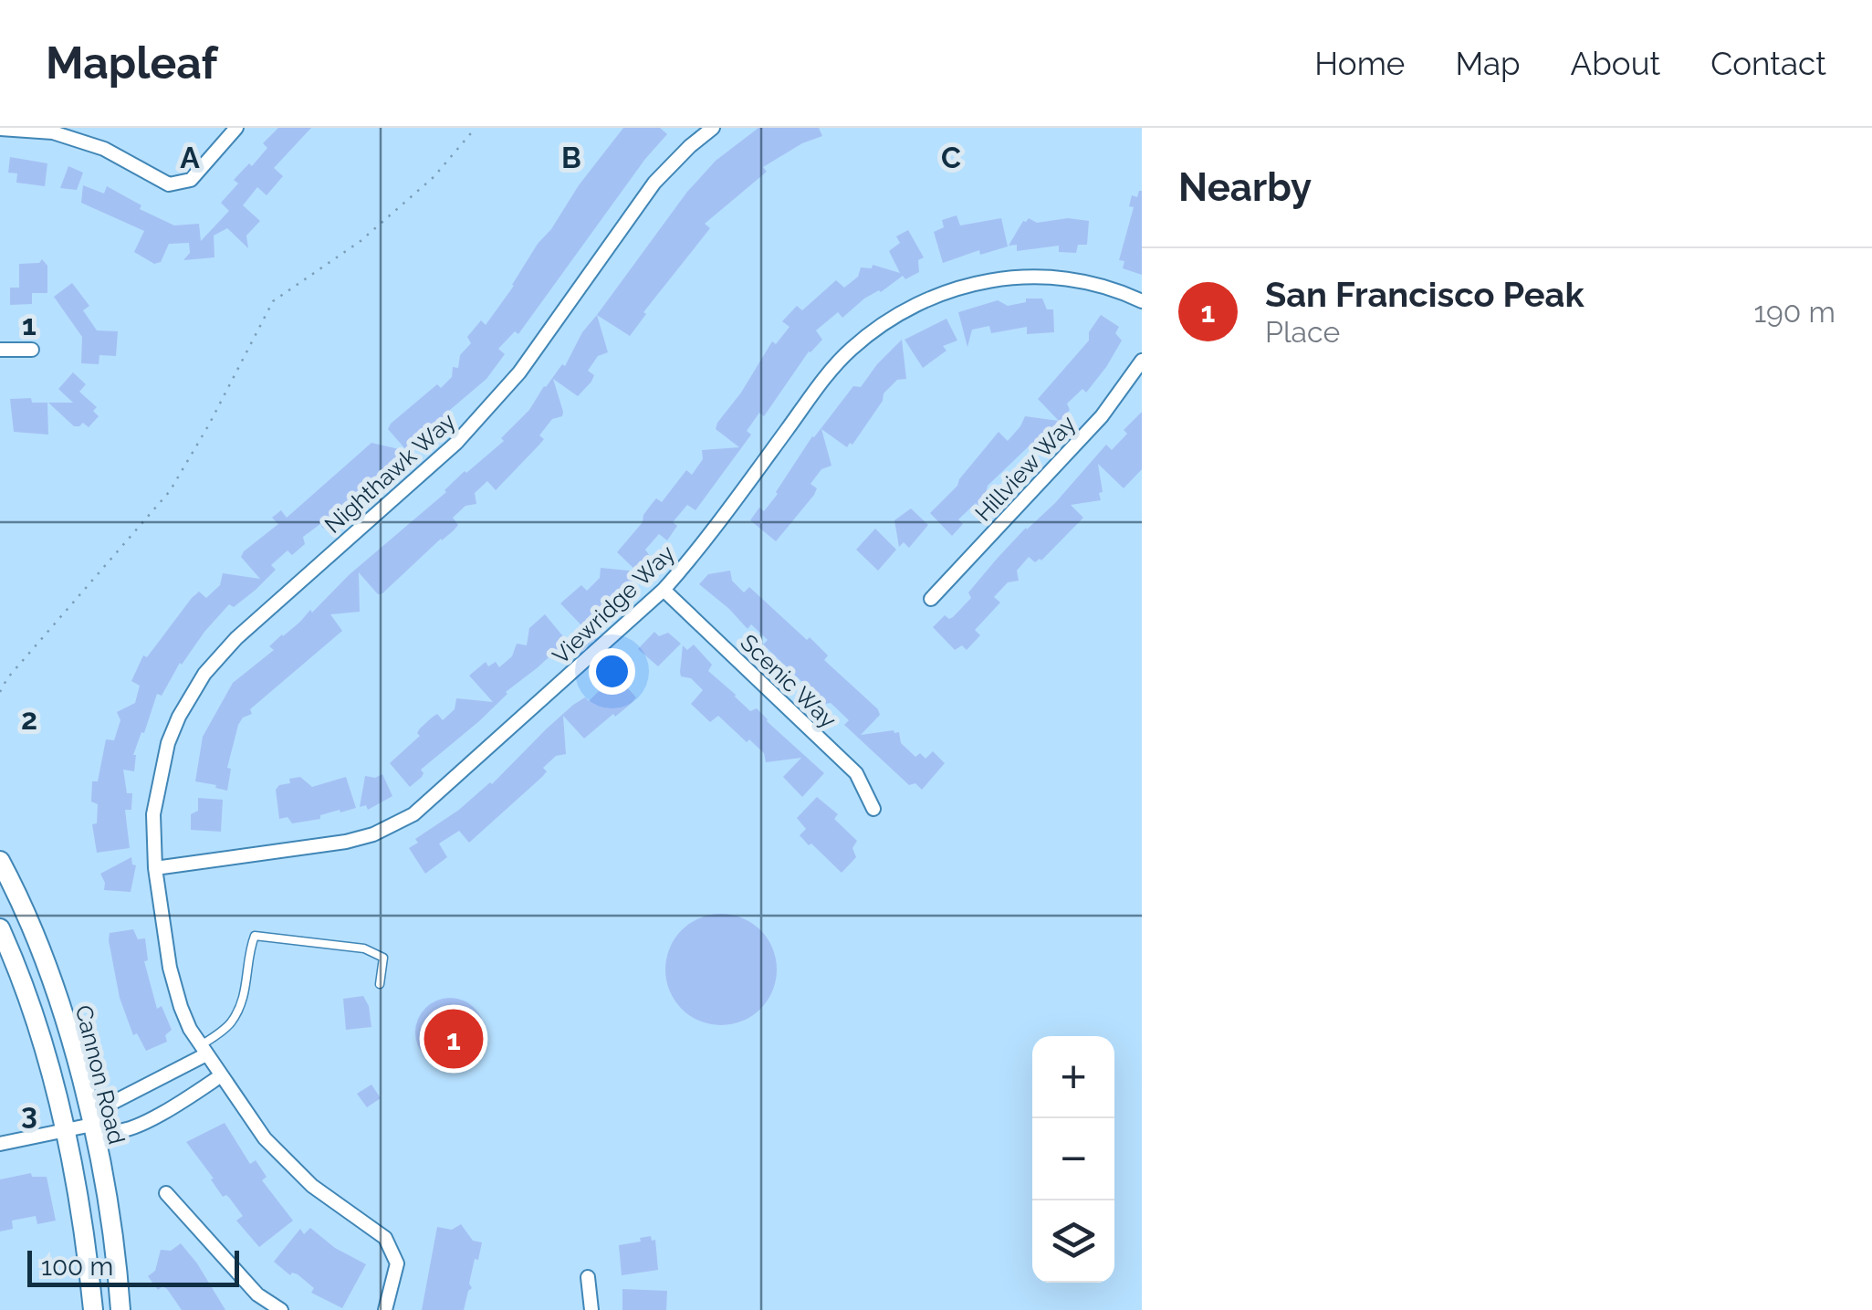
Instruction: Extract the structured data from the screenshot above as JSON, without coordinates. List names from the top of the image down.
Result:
{
  "streets": {
    "main road": ["Cannon Road"],
    "street": [
      "Hillview Way",
      "Nighthawk Way",
      "Viewridge Way",
      "Scenic Way"
    ]
  },
  "crossings": [
    ["Nighthawk Way", "Viewridge Way"],
    ["Viewridge Way", "Scenic Way"]
  ],
  "scale_bar": "100 m",
  "page": {
    "header": "Mapleaf",
    "nav": [
      "Home",
      "Map",
      "About",
      "Contact"
    ],
    "heading": "Nearby",
    "list": [
      {
        "mark": "1",
        "name": "San Francisco Peak",
        "note": "Place",
        "value": "190 m"
      }
    ],
    "pins": "1",
    "map_buttons": ["+", "−"],
    "scale": "100 m"
  },
  "grid": {
    "columns": ["A", "B", "C"],
    "rows": ["1", "2", "3"]
  }
}
